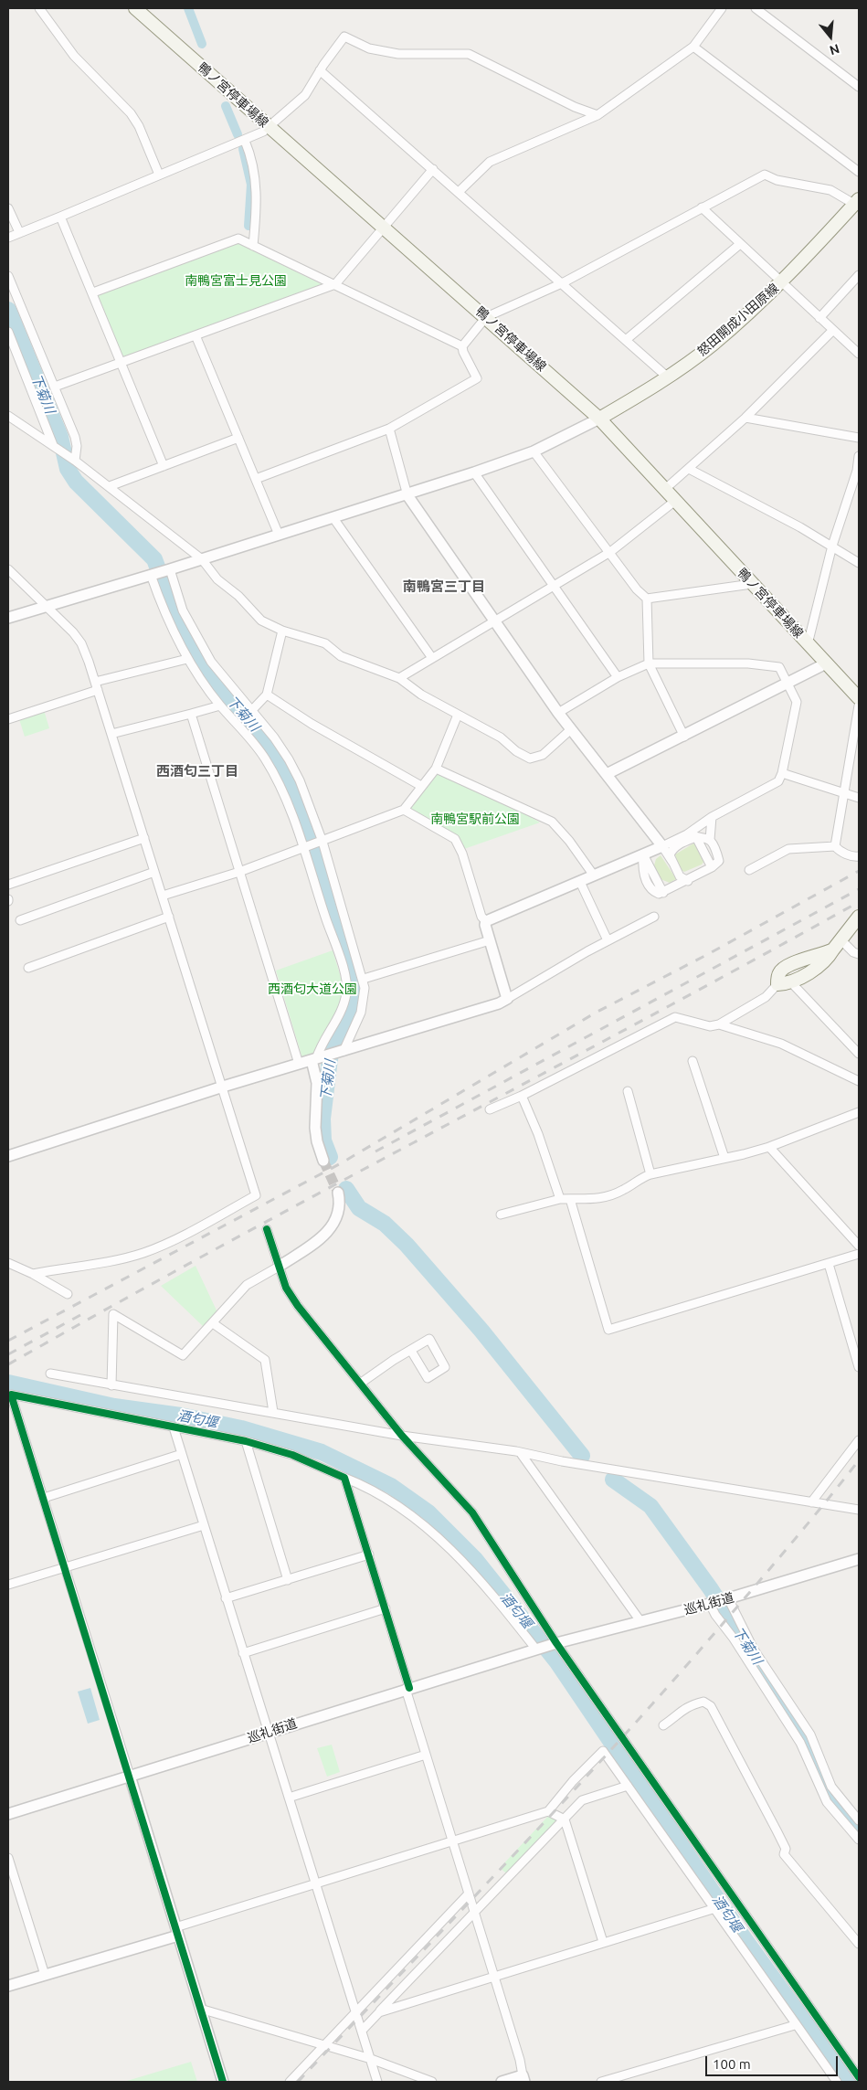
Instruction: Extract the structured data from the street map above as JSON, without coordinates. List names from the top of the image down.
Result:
{
  "streets": {
    "main road": ["鴨ノ宮停車場線", "怒田開成小田原線"],
    "street": ["巡礼街道"]
  },
  "crossings": [
    ["鴨ノ宮停車場線", "怒田開成小田原線"]
  ],
  "districts": ["南鴨宮三丁目", "西酒匂三丁目"],
  "water": ["下菊川", "酒匂堰"],
  "parks": ["南鴨宮富士見公園", "南鴨宮駅前公園", "西酒匂大道公園"],
  "scale_bar": "100 m",
  "north": "bottom"
}
